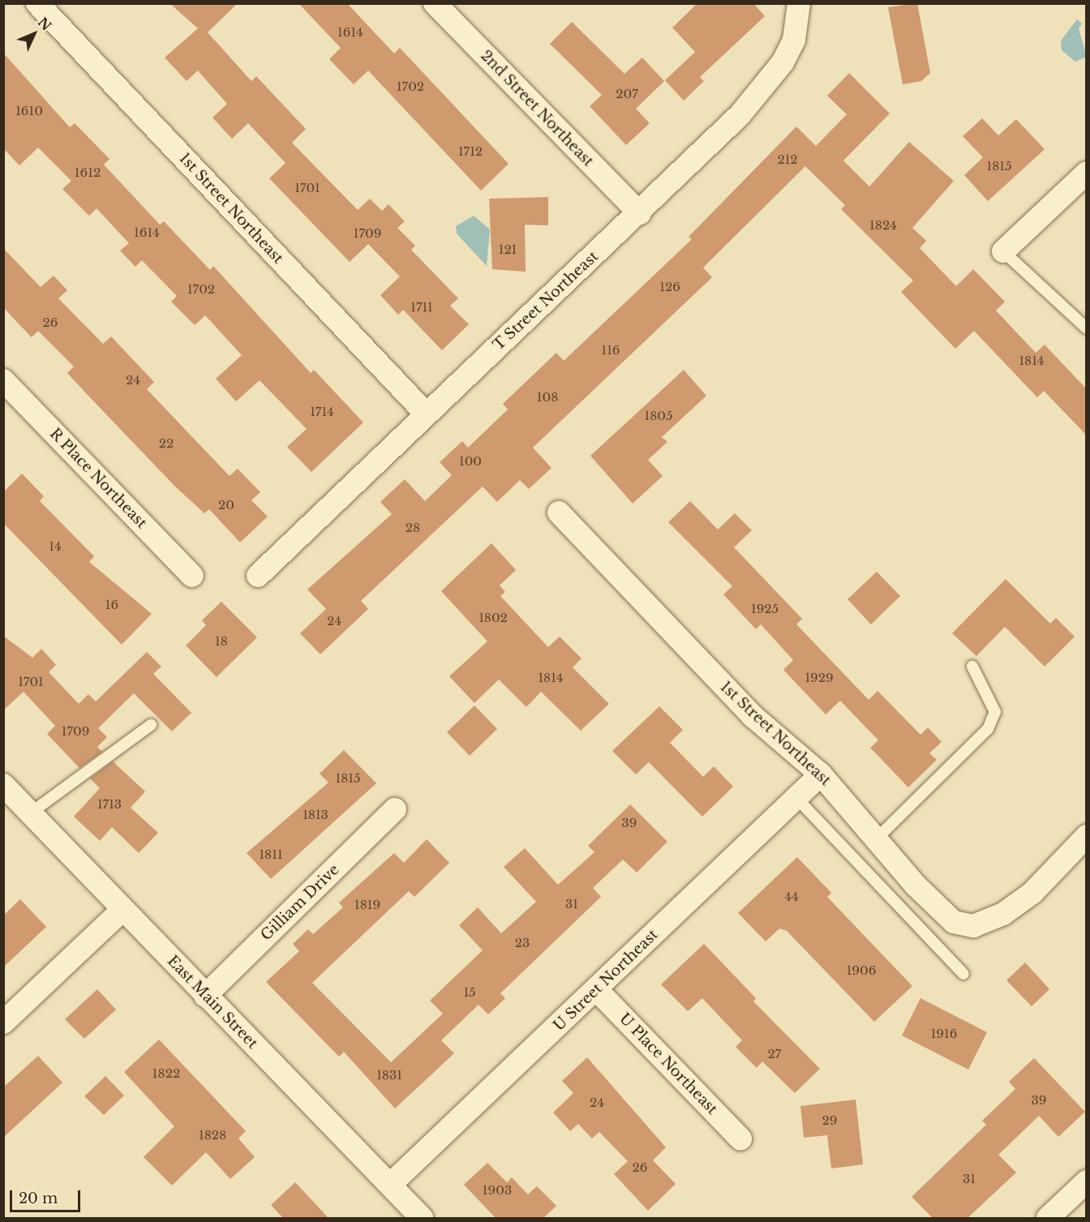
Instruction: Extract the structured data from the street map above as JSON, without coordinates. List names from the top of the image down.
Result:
{
  "streets": {
    "street": [
      "2nd Street Northeast",
      "1st Street Northeast",
      "T Street Northeast",
      "R Place Northeast",
      "Gilliam Drive",
      "U Street Northeast",
      "East Main Street",
      "U Place Northeast"
    ]
  },
  "crossings": [
    ["2nd Street Northeast", "T Street Northeast"],
    ["1st Street Northeast", "T Street Northeast"],
    ["1st Street Northeast", "U Street Northeast"],
    ["Gilliam Drive", "East Main Street"],
    ["U Street Northeast", "East Main Street"],
    ["U Street Northeast", "U Place Northeast"]
  ],
  "house_numbers": [
    "1614",
    "1702",
    "207",
    "1610",
    "1712",
    "212",
    "1815",
    "1612",
    "1701",
    "1824",
    "1614",
    "1709",
    "121",
    "126",
    "1702",
    "1711",
    "26",
    "116",
    "1814",
    "24",
    "108",
    "1714",
    "1805",
    "22",
    "100",
    "20",
    "28",
    "14",
    "16",
    "1925",
    "1802",
    "24",
    "18",
    "1814",
    "1929",
    "1701",
    "1709",
    "1815",
    "1713",
    "1813",
    "39",
    "1811",
    "44",
    "31",
    "1819",
    "23",
    "1906",
    "15",
    "1916",
    "27",
    "1822",
    "1831",
    "39",
    "24",
    "29",
    "1828",
    "26",
    "31",
    "1903"
  ],
  "scale_bar": "20 m",
  "north": "top right"
}
